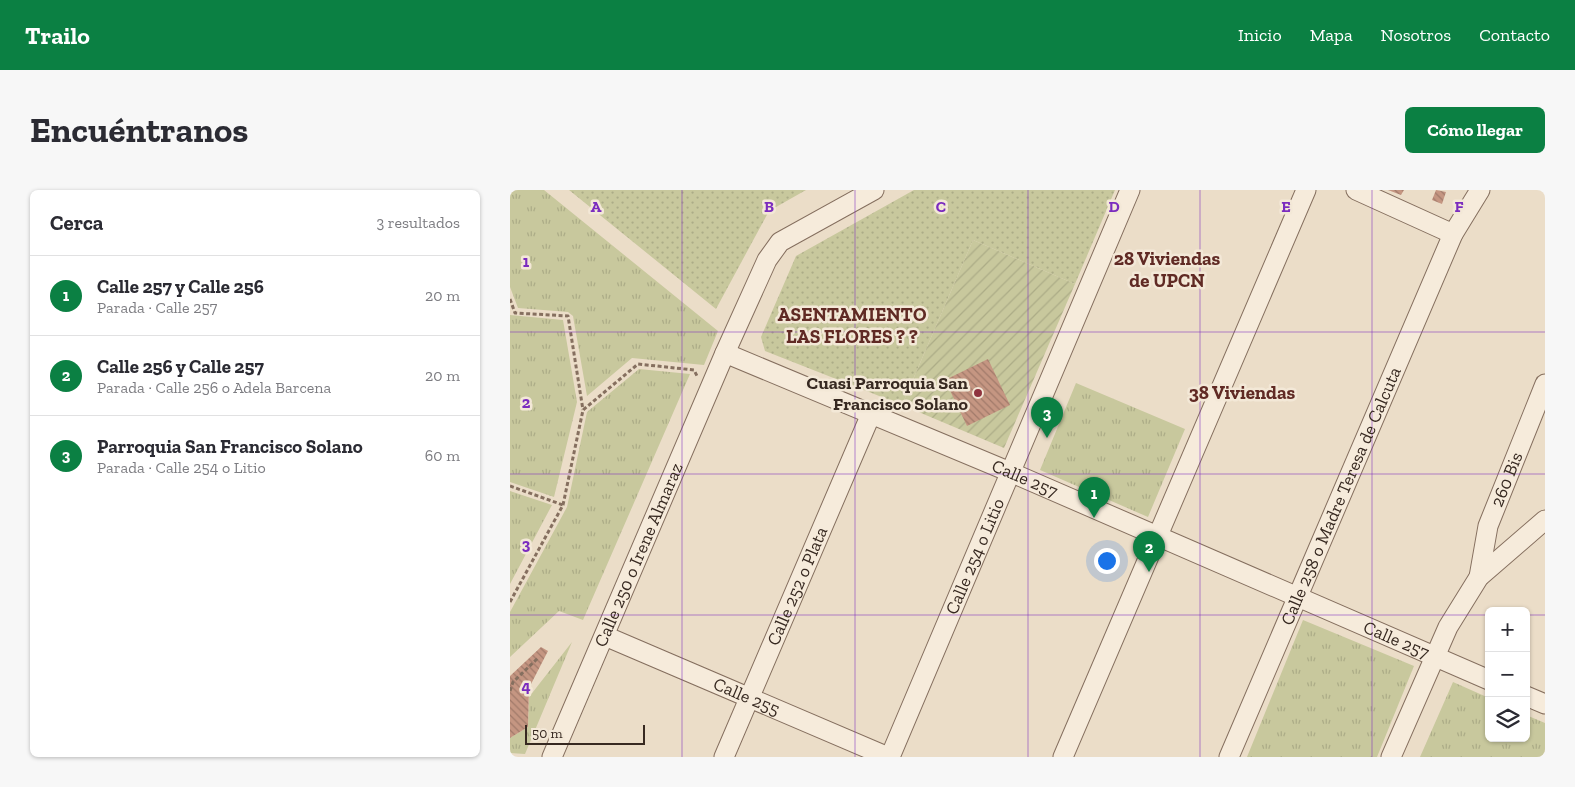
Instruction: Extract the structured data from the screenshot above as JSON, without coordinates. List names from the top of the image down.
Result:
{
  "streets": {
    "street": [
      "Calle 257",
      "260 Bis",
      "Calle 258 o Madre Teresa de Calcuta",
      "Calle 250 o Irene Almaraz",
      "Calle 254 o Litio",
      "Calle 252 o Plata",
      "Calle 255"
    ]
  },
  "crossings": [
    ["Calle 257", "Calle 258 o Madre Teresa de Calcuta"],
    ["Calle 257", "Calle 250 o Irene Almaraz"],
    ["Calle 257", "Calle 254 o Litio"],
    ["Calle 257", "Calle 252 o Plata"],
    ["Calle 250 o Irene Almaraz", "Calle 255"],
    ["Calle 254 o Litio", "Calle 255"],
    ["Calle 252 o Plata", "Calle 255"]
  ],
  "districts": ["28 Viviendas de UPCN", "ASENTAMIENTO LAS FLORES ? ?", "38 Viviendas"],
  "places": ["Cuasi Parroquia San Francisco Solano"],
  "scale_bar": "50 m",
  "page": {
    "header": "Trailo",
    "nav": [
      "Inicio",
      "Mapa",
      "Nosotros",
      "Contacto"
    ],
    "buttons": "Cómo llegar",
    "title": "Encuéntranos",
    "heading": ["Cerca", "3 resultados"],
    "list": [
      {
        "mark": "1",
        "name": "Calle 257 y Calle 256",
        "note": "Parada · Calle 257",
        "value": "20 m"
      },
      {
        "mark": "2",
        "name": "Calle 256 y Calle 257",
        "note": "Parada · Calle 256 o Adela Barcena",
        "value": "20 m"
      },
      {
        "mark": "3",
        "name": "Parroquia San Francisco Solano",
        "note": "Parada · Calle 254 o Litio",
        "value": "60 m"
      }
    ],
    "pins": ["3", "1", "2"],
    "map_buttons": ["+", "−"],
    "scale": "50 m"
  },
  "grid": {
    "columns": [
      "A",
      "B",
      "C",
      "D",
      "E",
      "F"
    ],
    "rows": [
      "1",
      "2",
      "3",
      "4"
    ]
  }
}
